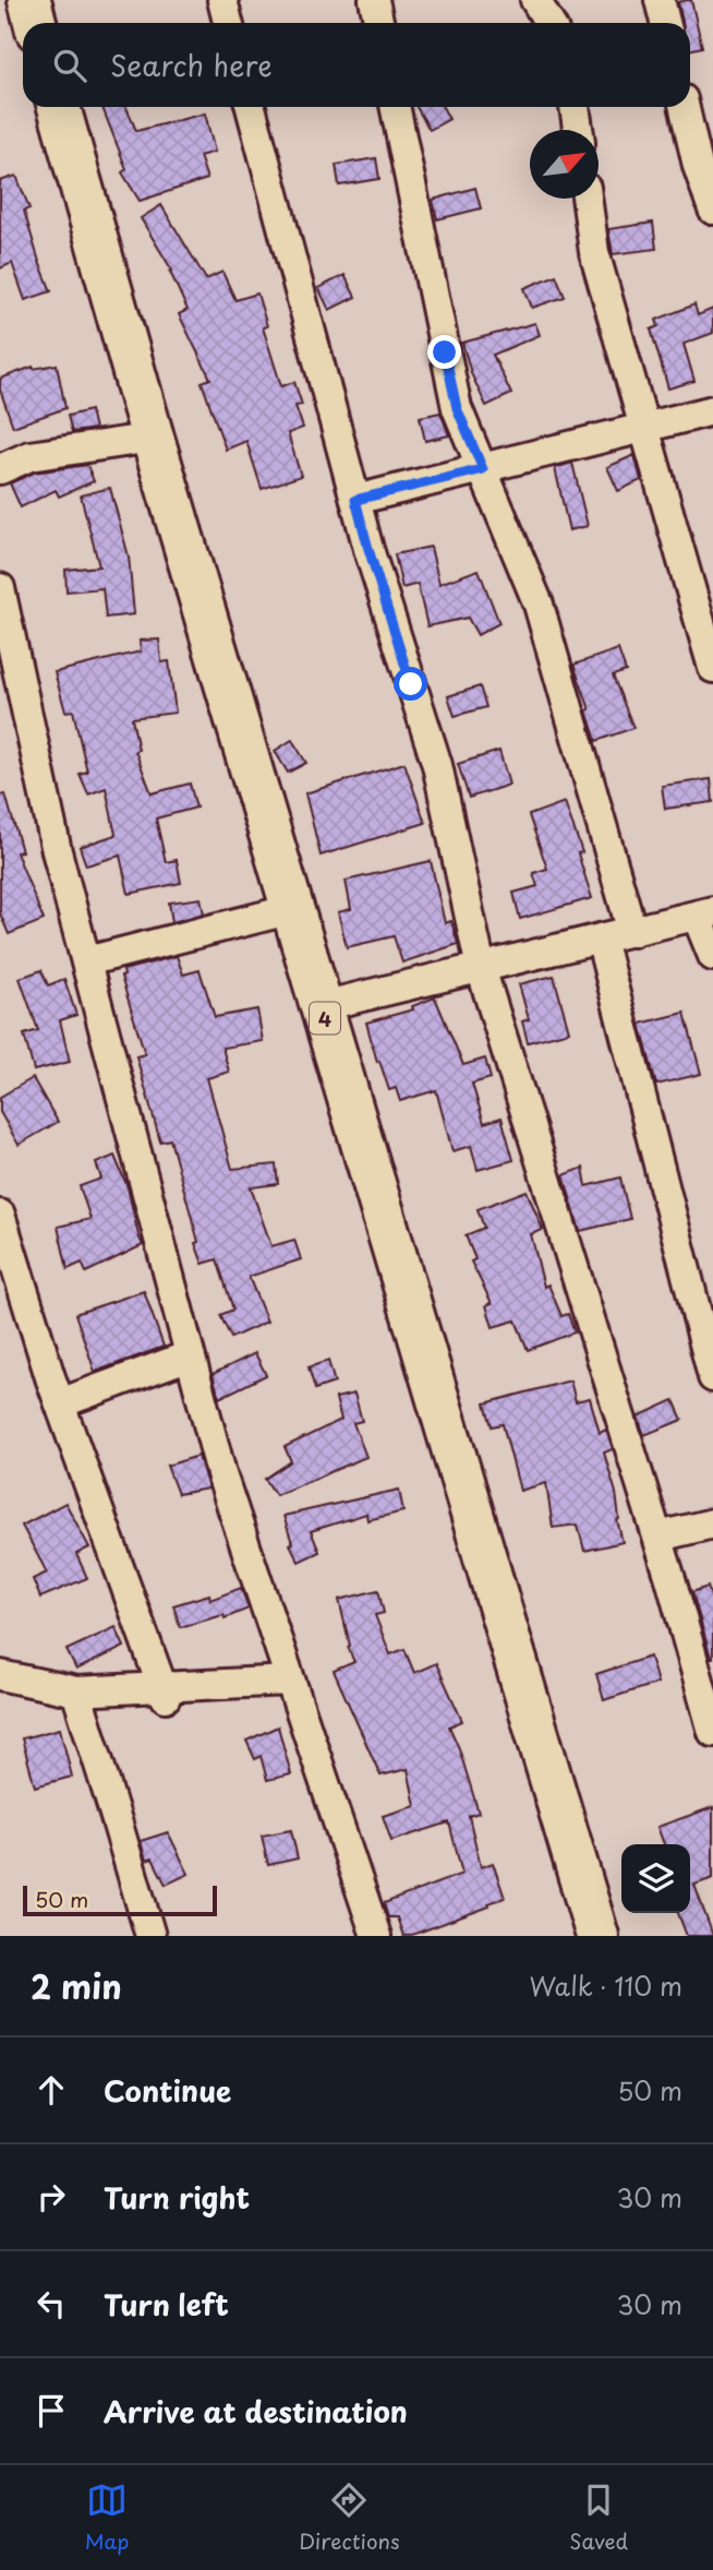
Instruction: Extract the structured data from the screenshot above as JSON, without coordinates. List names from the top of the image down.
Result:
{
  "streets": {
    "highway": ["4"]
  },
  "scale_bar": "50 m",
  "north": "top right",
  "page": {
    "search": "Search here",
    "scale": "50 m",
    "heading": ["2 min", "Walk · 110 m"],
    "list": [
      ["Continue", "50 m"],
      ["Turn right", "30 m"],
      ["Turn left", "30 m"],
      "Arrive at destination"
    ],
    "nav": ["Map", "Directions", "Saved"]
  }
}
